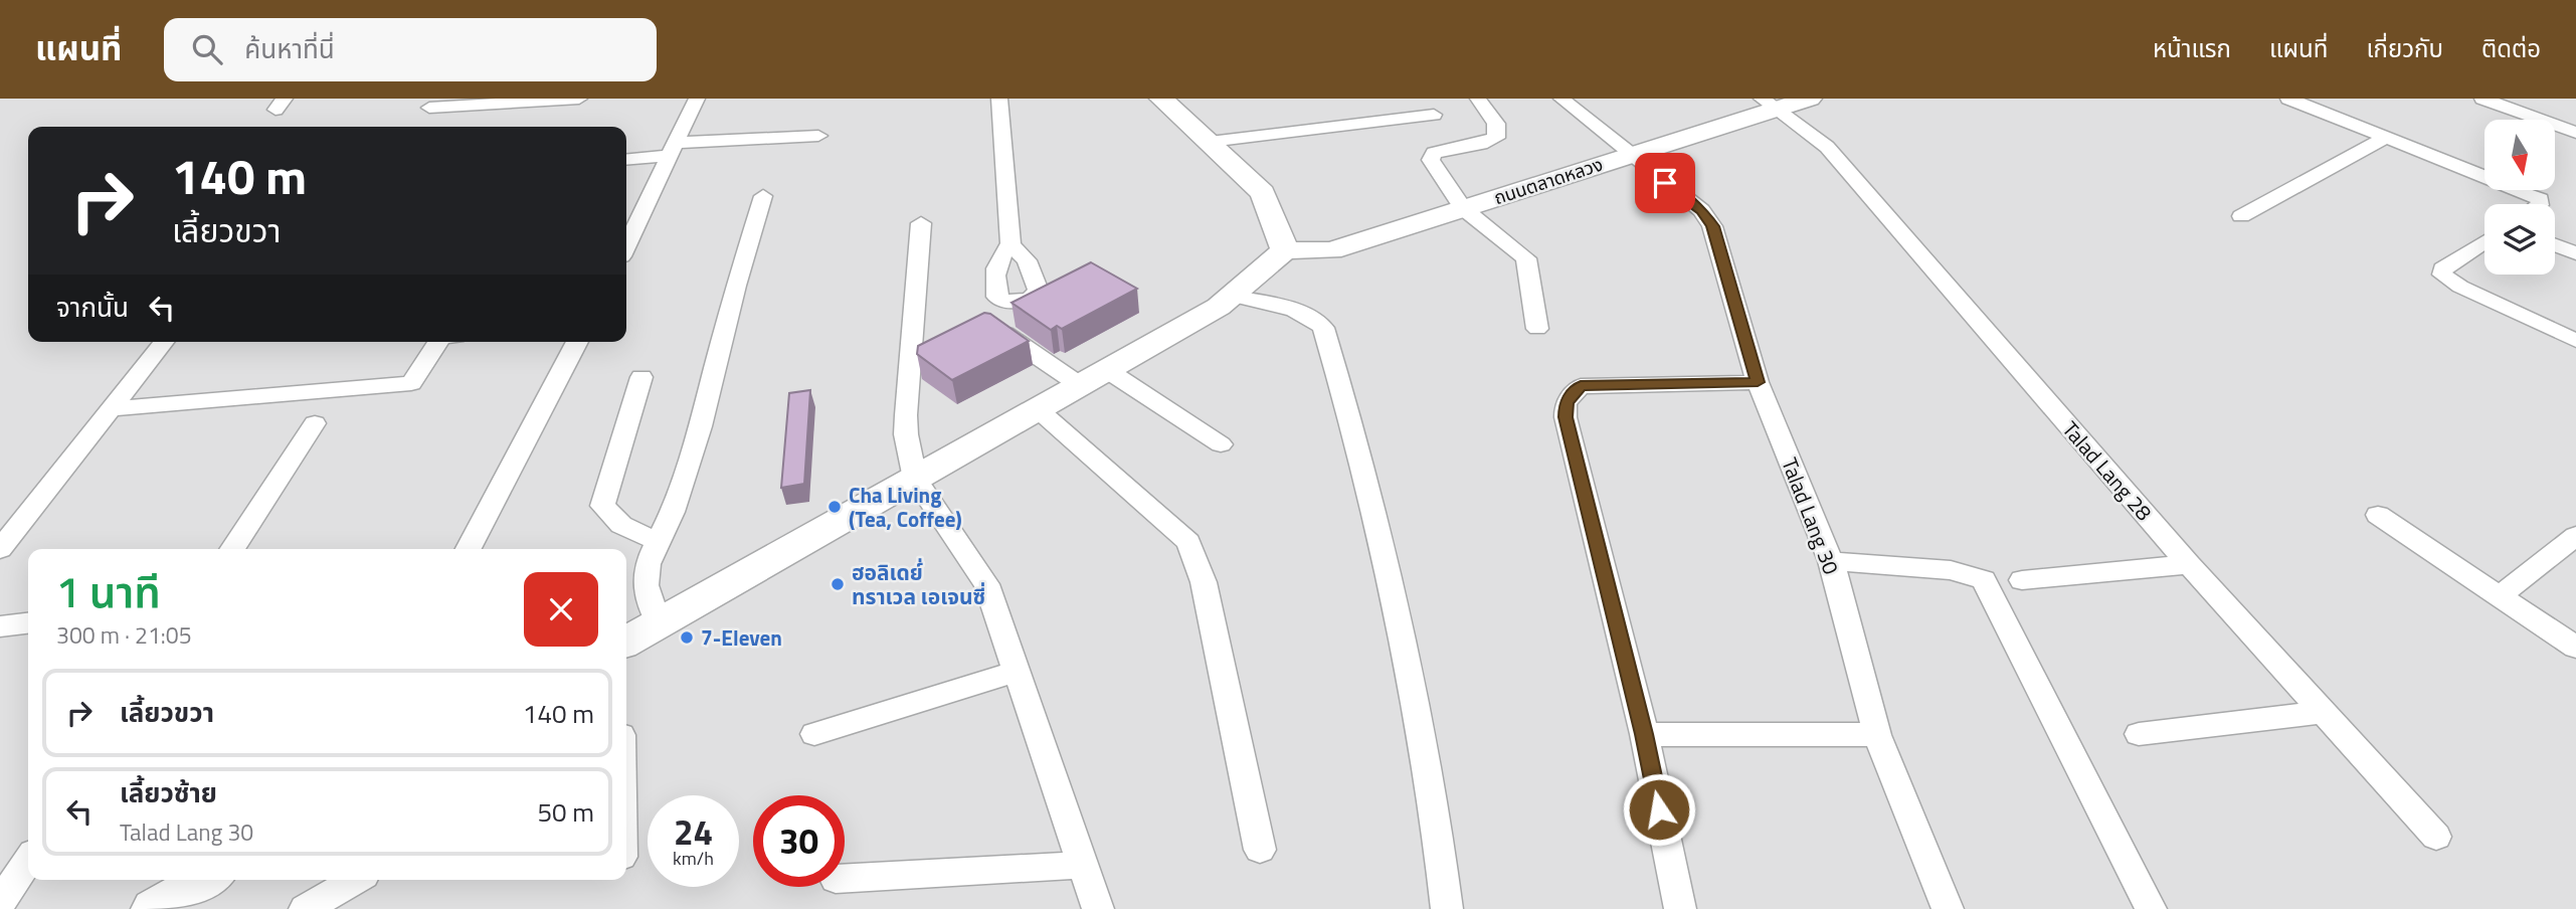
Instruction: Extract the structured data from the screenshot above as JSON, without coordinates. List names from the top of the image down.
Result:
{
  "streets": {
    "main road": ["ถนนตลาดหลวง"],
    "street": ["Talad Lang 28", "Talad Lang 30"]
  },
  "crossings": [
    ["ถนนตลาดหลวง", "Talad Lang 28"],
    ["ถนนตลาดหลวง", "Talad Lang 30"]
  ],
  "places": ["Cha Living (Tea, Coffee)", "ฮอลิเดย์่ ทราเวล เอเจนซี่", "7-Eleven"],
  "north": "bottom",
  "page": {
    "header": "แผนที่",
    "search": "ค้นหาที่นี่",
    "nav": [
      "หน้าแรก",
      "แผนที่",
      "เกี่ยวกับ",
      "ติดต่อ"
    ],
    "turn": ["140 m", "เลี้ยวขวา"],
    "then": "จากนั้น",
    "heading": ["1 นาที", "300 m · 21:05"],
    "list": [
      {
        "name": "เลี้ยวขวา",
        "value": "140 m"
      },
      {
        "name": "เลี้ยวซ้าย",
        "note": "Talad Lang 30",
        "value": "50 m"
      }
    ],
    "speed": "24 km/h",
    "limit": "30"
  }
}
